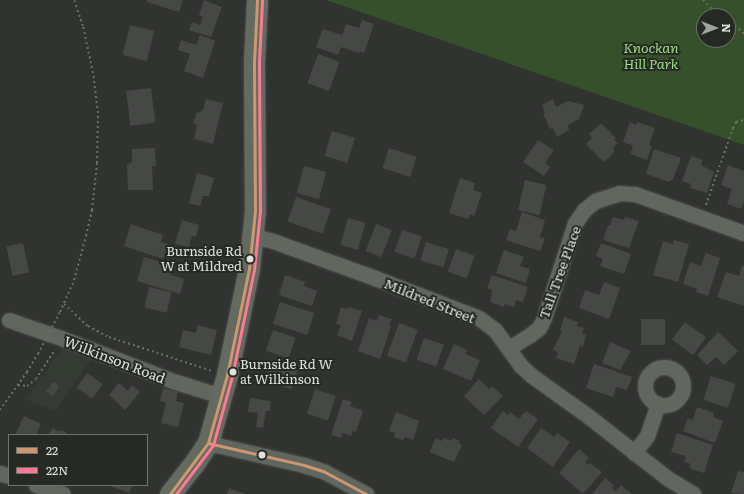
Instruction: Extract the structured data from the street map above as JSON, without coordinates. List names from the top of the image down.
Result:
{
  "streets": {
    "street": ["Tall Tree Place", "Mildred Street", "Wilkinson Road"]
  },
  "crossings": [
    ["Tall Tree Place", "Mildred Street"]
  ],
  "parks": ["Knockan Hill Park"],
  "places": ["Burnside Rd W at Mildred", "Burnside Rd W at Wilkinson"],
  "lines": ["transit line 22", "transit line 22N"],
  "legend": ["22", "22N"],
  "north": "right"
}
